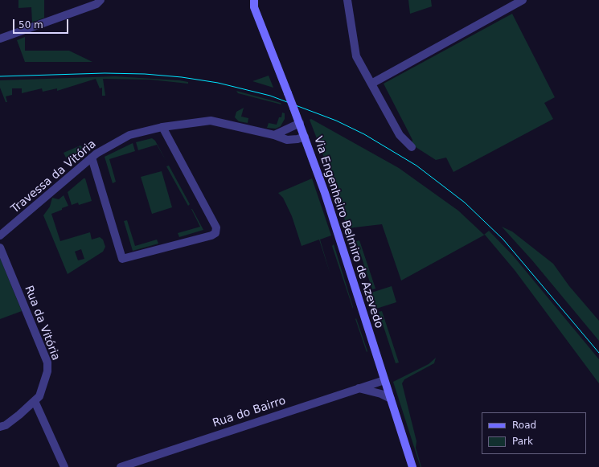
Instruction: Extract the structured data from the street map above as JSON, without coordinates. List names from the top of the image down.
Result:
{
  "streets": {
    "main road": ["Via Engenheiro Belmiro de Azevedo"],
    "street": ["Travessa da Vitória", "Rua da Vitória", "Rua do Bairro"]
  },
  "crossings": [
    ["Travessa da Vitória", "Via Engenheiro Belmiro de Azevedo"],
    ["Via Engenheiro Belmiro de Azevedo", "Rua do Bairro"]
  ],
  "legend": ["Road", "Park"],
  "scale_bar": "50 m"
}
